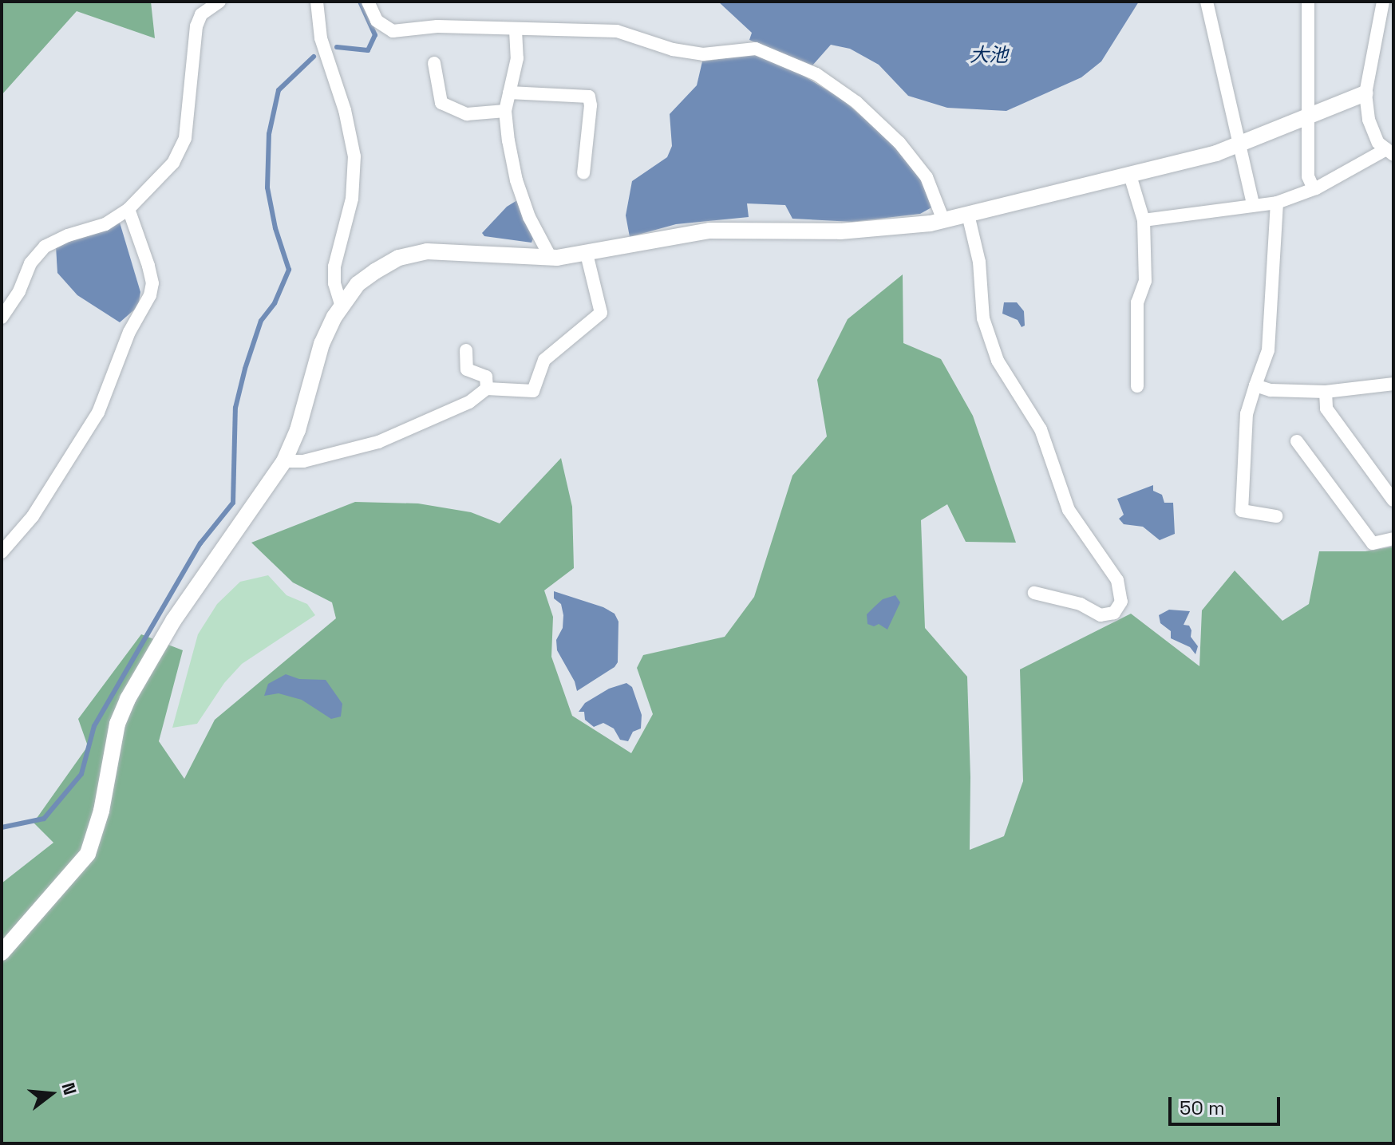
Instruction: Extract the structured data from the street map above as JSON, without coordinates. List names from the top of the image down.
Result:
{
  "water": ["大池"],
  "scale_bar": "50 m",
  "north": "right"
}
